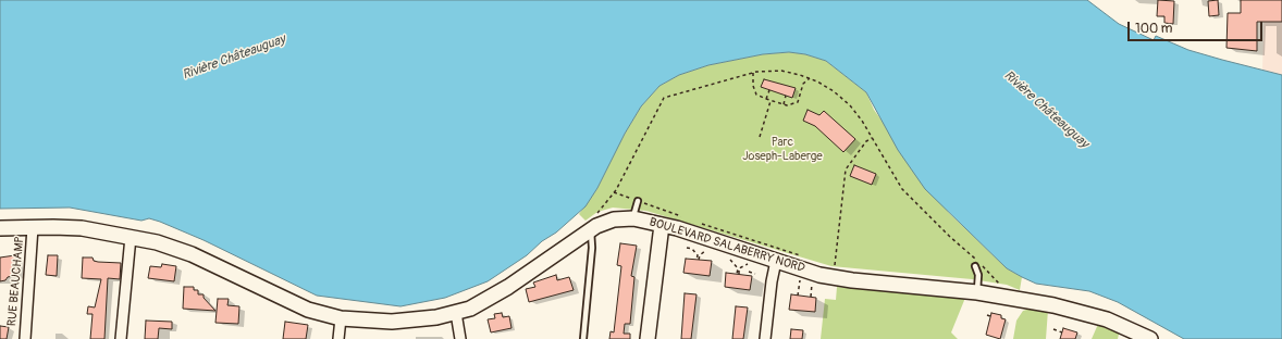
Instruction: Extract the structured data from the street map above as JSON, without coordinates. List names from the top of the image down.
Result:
{
  "streets": {
    "street": ["BOULEVARD SALABERRY NORD", "RUE BEAUCHAMP"]
  },
  "crossings": [
    ["BOULEVARD SALABERRY NORD", "RUE BEAUCHAMP"]
  ],
  "water": ["Rivière Châteauguay"],
  "parks": ["Parc Joseph-Laberge"],
  "scale_bar": "100 m"
}
